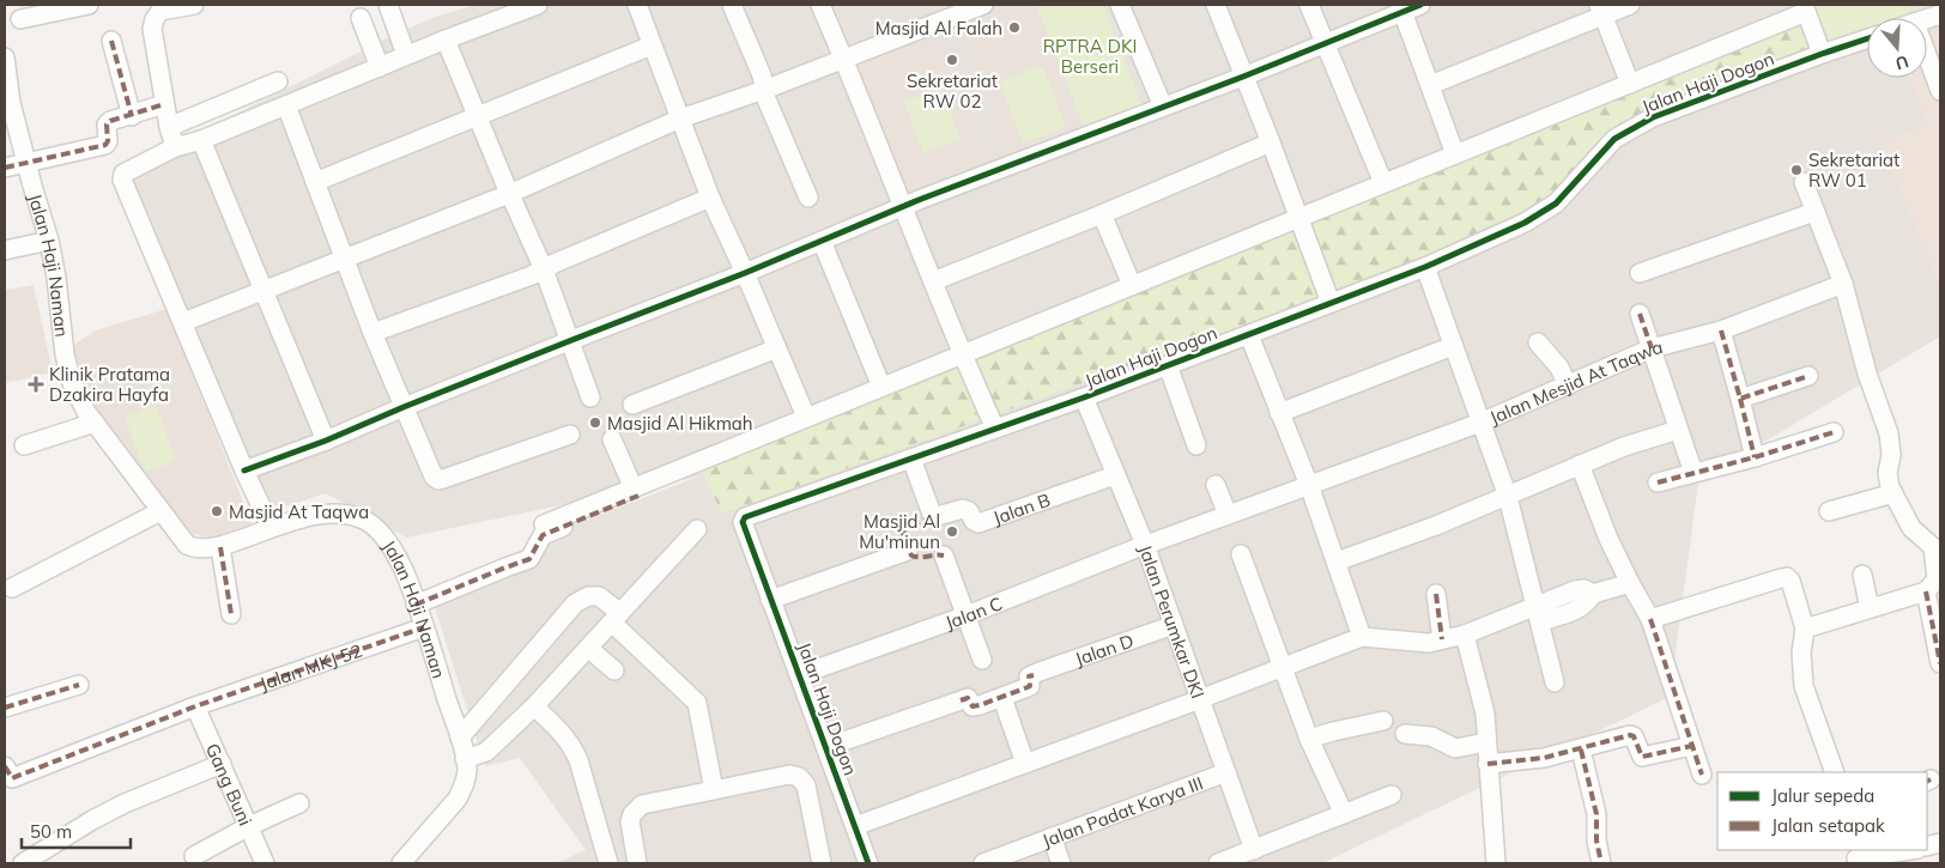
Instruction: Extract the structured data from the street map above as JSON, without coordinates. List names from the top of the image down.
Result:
{
  "streets": {
    "street": [
      "Jalan Haji Dogon",
      "Jalan Haji Naman",
      "Jalan Mesjid At Taqwa",
      "Jalan B",
      "Jalan C",
      "Jalan Perumkar DKI",
      "Jalan D",
      "Jalan MKJ 52",
      "Gang Buni",
      "Jalan Padat Karya III"
    ]
  },
  "crossings": [
    ["Jalan Haji Dogon", "Jalan B"],
    ["Jalan Haji Dogon", "Jalan C"],
    ["Jalan Haji Dogon", "Jalan Perumkar DKI"],
    ["Jalan Haji Naman", "Jalan MKJ 52"],
    ["Jalan Mesjid At Taqwa", "Jalan C"],
    ["Jalan B", "Jalan Perumkar DKI"],
    ["Jalan C", "Jalan Perumkar DKI"],
    ["Jalan Perumkar DKI", "Jalan D"],
    ["Jalan Perumkar DKI", "Jalan Padat Karya III"],
    ["Jalan MKJ 52", "Gang Buni"]
  ],
  "parks": ["RPTRA DKI Berseri"],
  "places": {
    "other": [
      "Masjid Al Falah",
      "Sekretariat RW 02",
      "Sekretariat RW 01",
      "Masjid Al Hikmah",
      "Masjid At Taqwa",
      "Masjid Al Mu'minun"
    ],
    "health": ["Klinik Pratama Dzakira Hayfa"]
  },
  "legend": ["Jalur sepeda", "Jalan setapak"],
  "scale_bar": "50 m",
  "north": "bottom"
}
